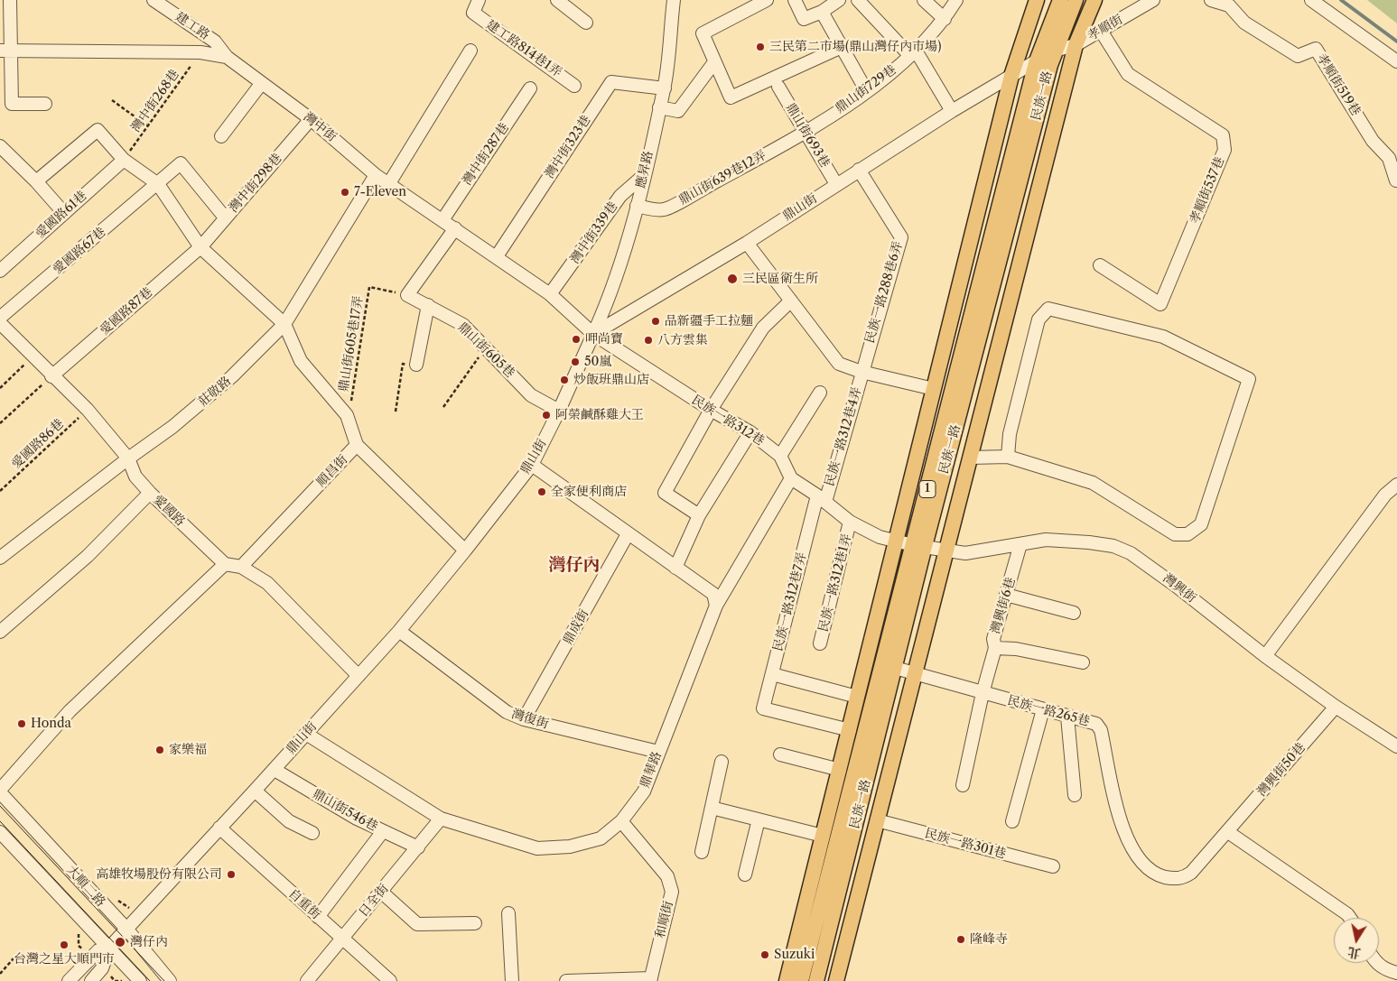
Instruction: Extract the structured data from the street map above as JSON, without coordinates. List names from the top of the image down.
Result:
{
  "streets": {
    "main road": ["民族一路", "1"],
    "street": [
      "建工路",
      "孝順街",
      "建工路814巷1弄",
      "孝順街519巷",
      "鼎山街729巷",
      "灣中街",
      "鼎山街693巷",
      "灣中街323巷",
      "灣中街287巷",
      "應昇路",
      "鼎山街639巷12弄",
      "灣中街298巷",
      "孝順街537巷",
      "鼎山街",
      "愛國路61巷",
      "灣中街339巷",
      "愛國路67巷",
      "民族一路288巷6弄",
      "愛國路87巷",
      "鼎山街605巷",
      "莊敬路",
      "民族一路312巷",
      "民族一路312巷4弄",
      "順昌街",
      "愛國路",
      "民族一路312巷1弄",
      "灣興街",
      "民族一路312巷7弄",
      "灣興街6巷",
      "鼎成街",
      "民族一路265巷",
      "灣復街",
      "鼎華路",
      "灣興街50巷",
      "鼎山街546巷",
      "民族一路301巷",
      "大順二路",
      "日全街",
      "自重街",
      "和順街"
    ],
    "path": ["灣中街268巷", "鼎山街605巷17弄", "愛國路86巷"]
  },
  "crossings": [
    ["建工路", "灣中街"],
    ["孝順街", "民族一路"],
    ["孝順街", "孝順街537巷"],
    ["孝順街", "鼎山街"],
    ["鼎山街729巷", "鼎山街693巷"],
    ["鼎山街729巷", "鼎山街639巷12弄"],
    ["民族一路", "鼎山街"],
    ["民族一路", "灣興街"],
    ["民族一路", "民族一路265巷"],
    ["民族一路", "民族一路301巷"],
    ["灣中街268巷", "灣中街"],
    ["灣中街268巷", "愛國路61巷"],
    ["灣中街", "灣中街323巷"],
    ["灣中街", "灣中街287巷"],
    ["灣中街", "應昇路"],
    ["灣中街", "灣中街298巷"],
    ["灣中街", "鼎山街"],
    ["灣中街", "灣中街339巷"],
    ["灣中街", "莊敬路"],
    ["灣中街", "民族一路312巷"],
    ["鼎山街693巷", "鼎山街639巷12弄"],
    ["鼎山街693巷", "鼎山街"],
    ["灣中街323巷", "應昇路"],
    ["應昇路", "鼎山街639巷12弄"],
    ["應昇路", "鼎山街"],
    ["應昇路", "灣中街339巷"],
    ["應昇路", "民族一路312巷"],
    ["灣中街298巷", "愛國路67巷"],
    ["灣中街298巷", "愛國路87巷"],
    ["鼎山街", "民族一路288巷6弄"],
    ["鼎山街", "鼎山街605巷"],
    ["鼎山街", "民族一路312巷"],
    ["鼎山街", "順昌街"],
    ["鼎山街", "1"],
    ["鼎山街", "灣復街"],
    ["鼎山街", "鼎華路"],
    ["鼎山街", "鼎山街546巷"],
    ["鼎山街", "大順二路"],
    ["鼎山街", "自重街"],
    ["民族一路288巷6弄", "民族一路312巷4弄"],
    ["愛國路87巷", "愛國路"],
    ["鼎山街605巷17弄", "鼎山街605巷"],
    ["莊敬路", "愛國路"],
    ["民族一路312巷", "鼎華路"],
    ["民族一路312巷4弄", "民族一路312巷7弄"],
    ["愛國路86巷", "愛國路"],
    ["1", "民族一路312巷7弄"],
    ["灣興街", "灣興街6巷"],
    ["灣興街", "灣興街50巷"],
    ["灣興街6巷", "民族一路265巷"],
    ["鼎成街", "灣復街"],
    ["民族一路265巷", "灣興街50巷"],
    ["灣復街", "鼎華路"],
    ["鼎華路", "日全街"],
    ["鼎華路", "和順街"],
    ["鼎山街546巷", "日全街"],
    ["日全街", "自重街"]
  ],
  "districts": ["灣仔內"],
  "places": [
    "三民第二市場(鼎山灣仔內市場)",
    "7-Eleven",
    "三民區衛生所",
    "品新疆手工拉麵",
    "呷尚寶",
    "八方雲集",
    "50嵐",
    "炒飯班鼎山店",
    "阿榮鹹酥雞大王",
    "全家便利商店",
    "Honda",
    "家樂福",
    "高雄牧場股份有限公司",
    "隆峰寺",
    "灣仔內",
    "台灣之星大順門市",
    "Suzuki"
  ],
  "north": "bottom"
}
